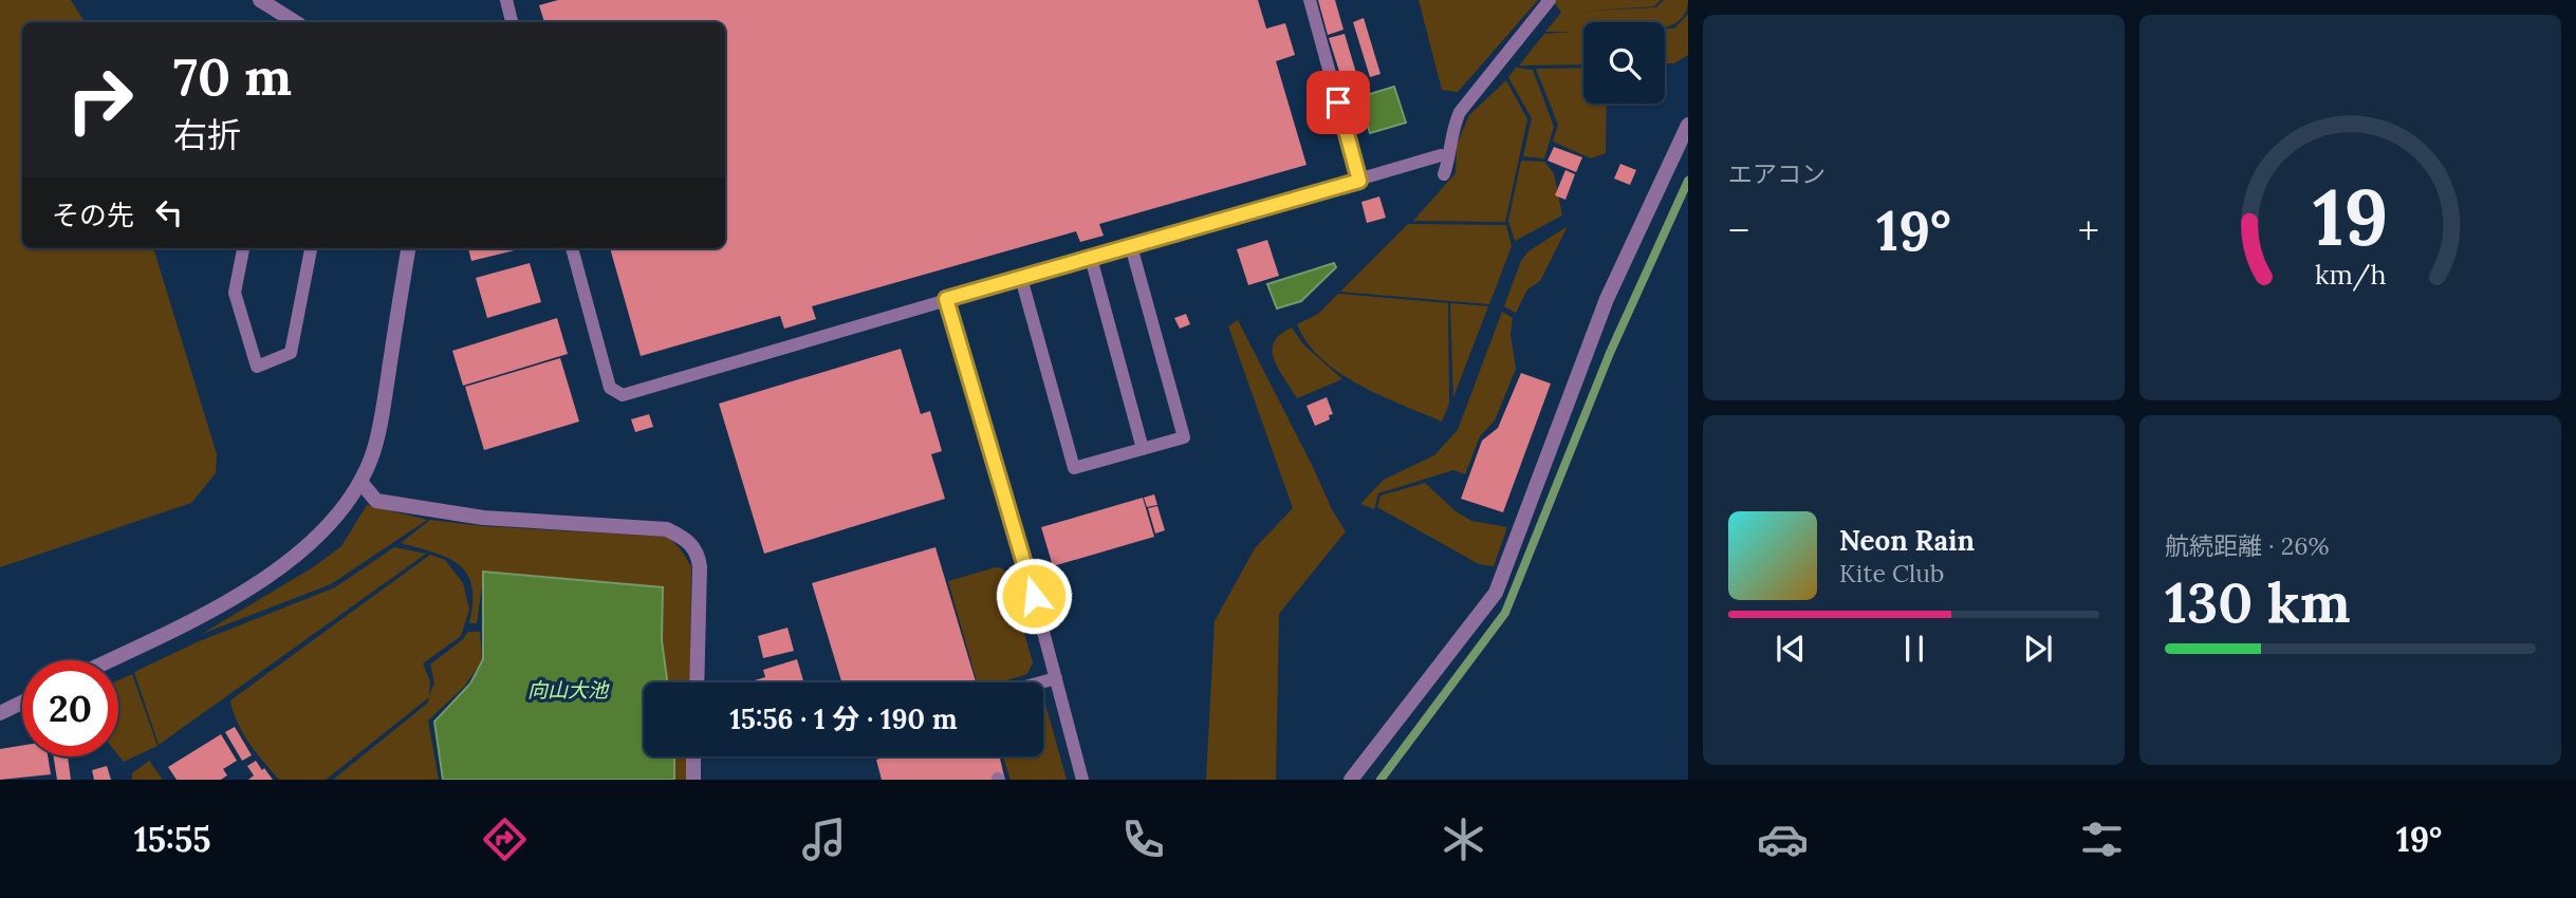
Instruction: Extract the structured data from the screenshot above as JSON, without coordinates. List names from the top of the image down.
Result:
{
  "water": ["向山大池"],
  "page": {
    "tile": [
      "エアコン",
      ["航続距離 · 26%", "130 km"]
    ],
    "turn": ["70 m", "右折"],
    "then": "その先",
    "heat": ["−", "19°", "+"],
    "song": ["Neon Rain", "Kite Club"],
    "limit": "20",
    "trip": "15:56 · 1 分 · 190 m",
    "tabs": ["15:55", "19°"],
    "gauge": ["19", "km/h"]
  }
}
